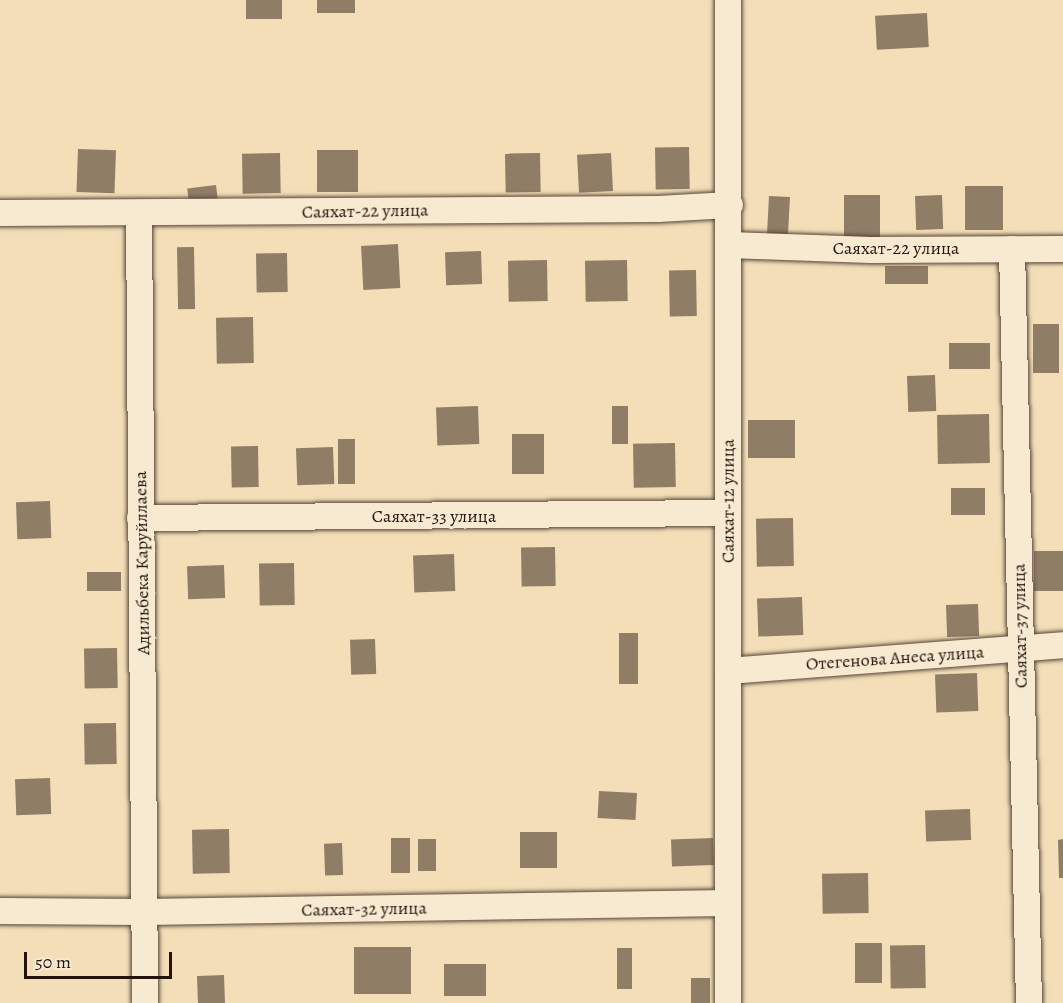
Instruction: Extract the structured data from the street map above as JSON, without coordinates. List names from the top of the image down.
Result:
{
  "streets": {
    "street": [
      "Саяхат-22 улица",
      "Саяхат-12 улица",
      "Саяхат-33 улица",
      "Адильбека Каруйллаева",
      "Саяхат-37 улица",
      "Отегенова Анеса улица",
      "Саяхат-32 улица"
    ]
  },
  "crossings": [
    ["Саяхат-22 улица", "Саяхат-12 улица"],
    ["Саяхат-22 улица", "Адильбека Каруйллаева"],
    ["Саяхат-22 улица", "Саяхат-37 улица"],
    ["Саяхат-12 улица", "Саяхат-33 улица"],
    ["Саяхат-12 улица", "Отегенова Анеса улица"],
    ["Саяхат-12 улица", "Саяхат-32 улица"],
    ["Саяхат-33 улица", "Адильбека Каруйллаева"],
    ["Адильбека Каруйллаева", "Саяхат-32 улица"],
    ["Саяхат-37 улица", "Отегенова Анеса улица"]
  ],
  "scale_bar": "50 m"
}
